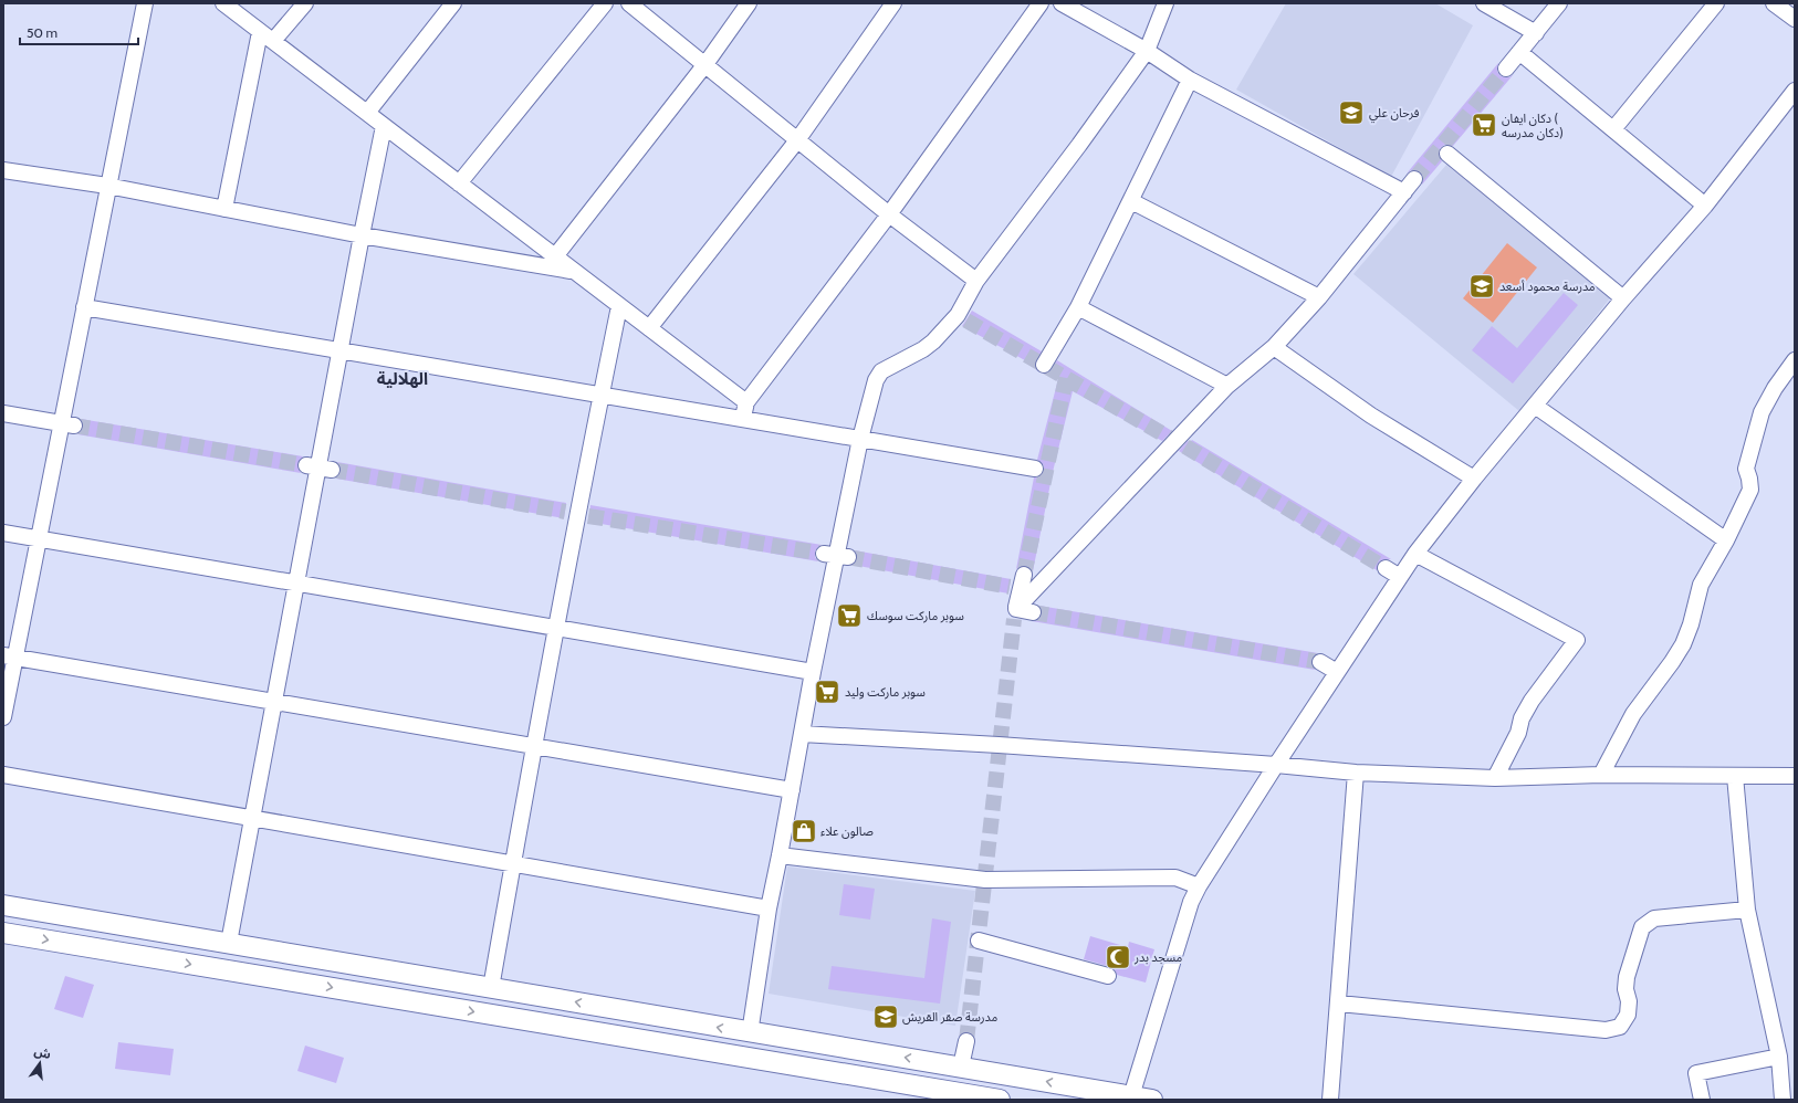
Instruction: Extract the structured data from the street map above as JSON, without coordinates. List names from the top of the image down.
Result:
{
  "districts": ["الهلالية"],
  "places": {
    "school or university": ["فرحان علي", "مدرسة محمود أسعد", "مدرسة صقر القريش"],
    "supermarket": ["دكان ايفان ( دكان مدرسه)", "سوبر ماركت سوسك", "سوبر ماركت وليد"],
    "shop": ["صالون علاء"],
    "mosque": ["مسجد بدر"]
  },
  "scale_bar": "50 m",
  "north": "top"
}
